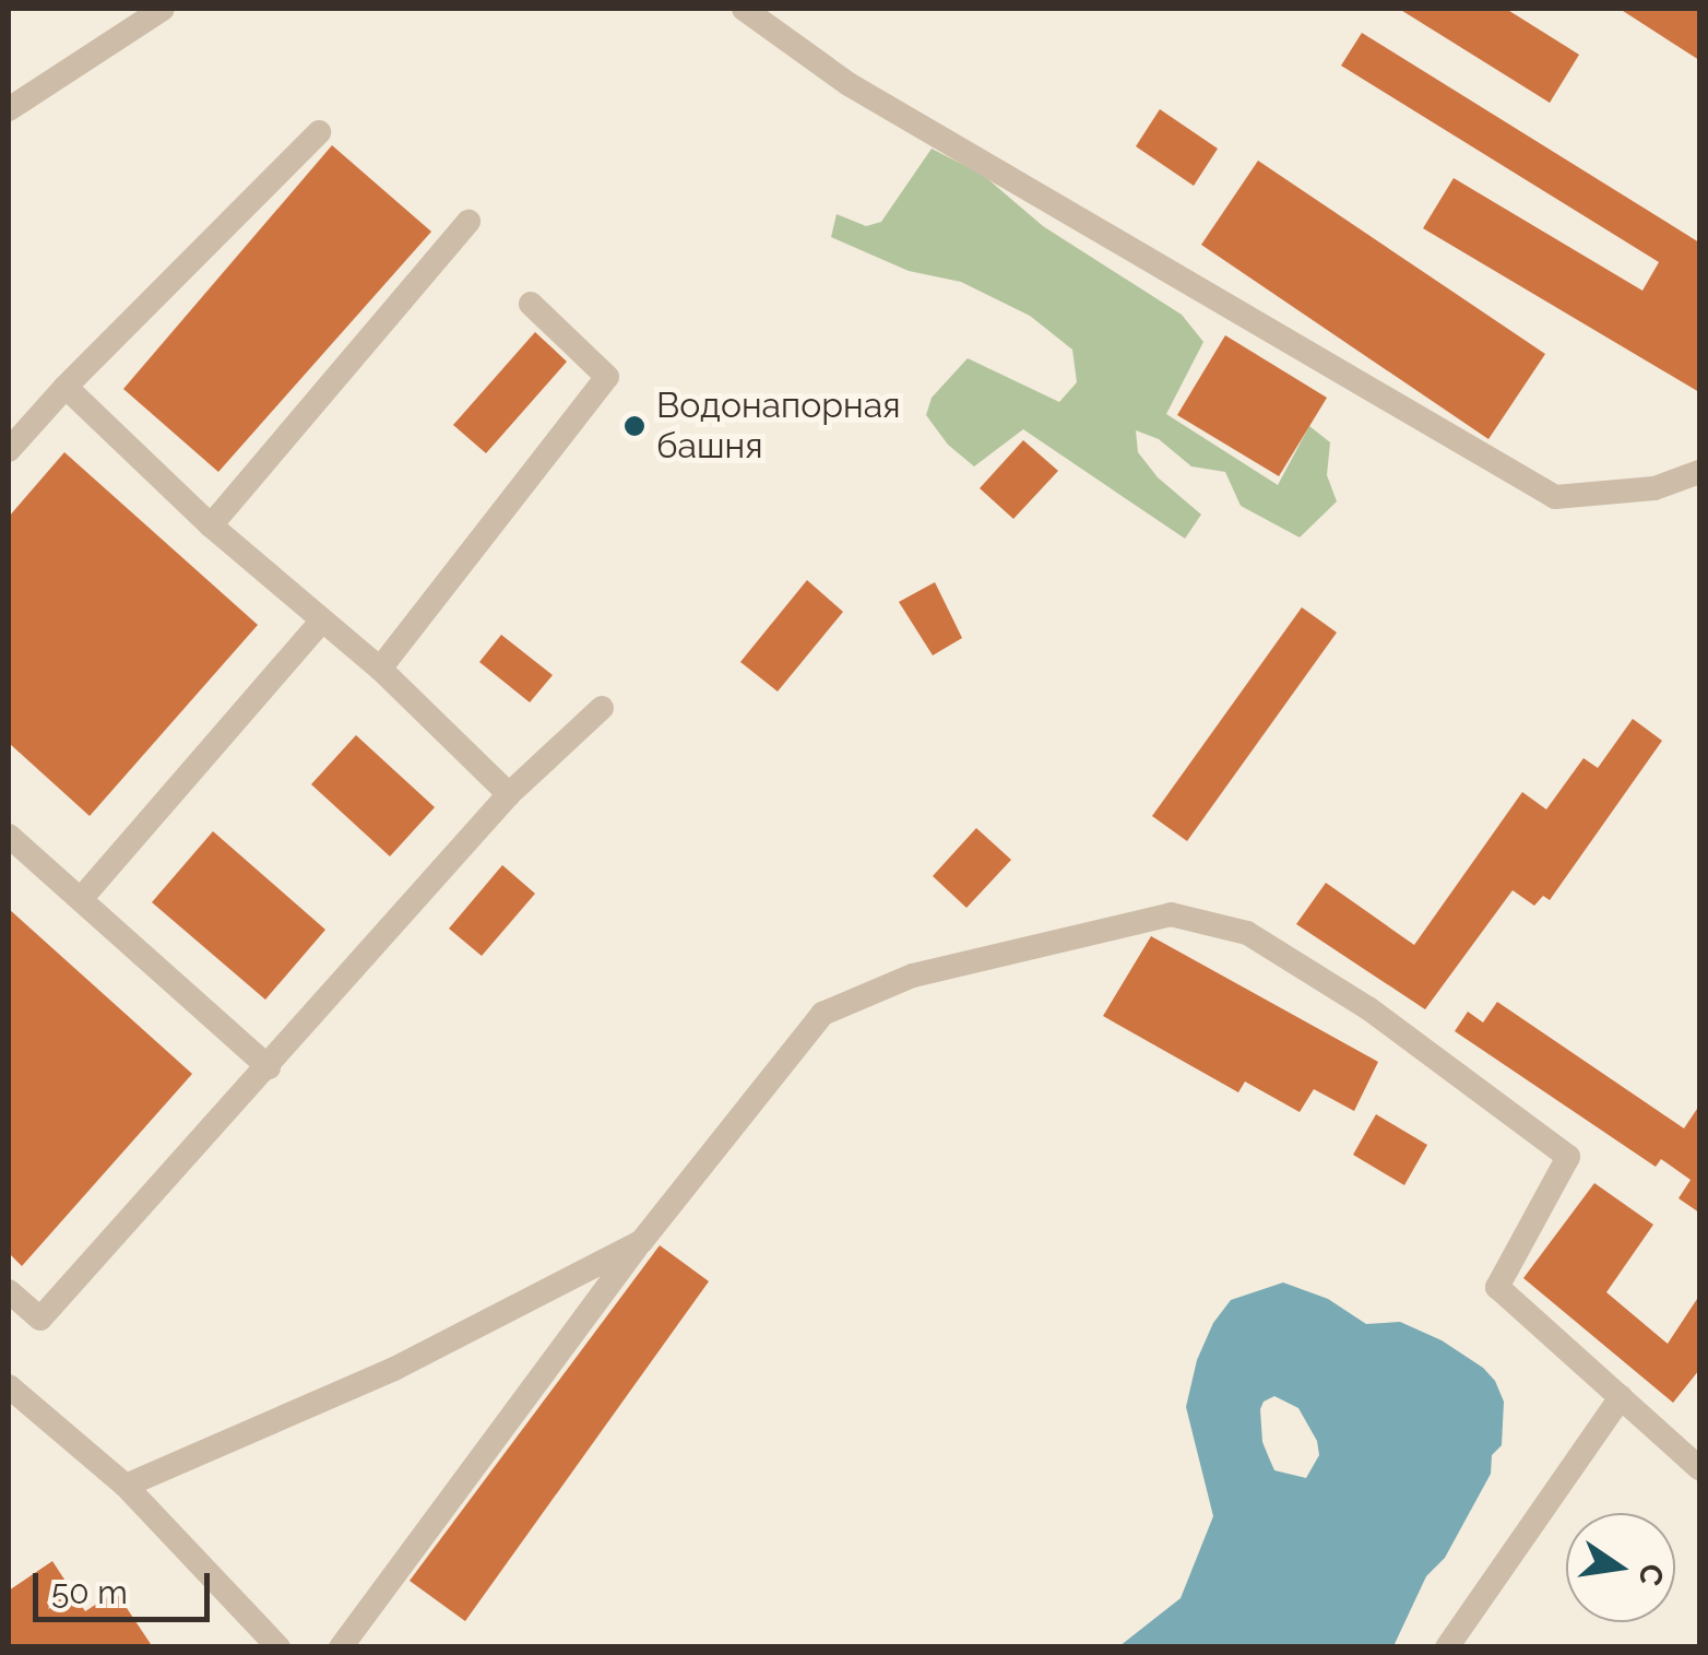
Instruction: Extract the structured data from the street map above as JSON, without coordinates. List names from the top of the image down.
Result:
{
  "places": ["Водонапорная башня"],
  "scale_bar": "50 m",
  "north": "right"
}
